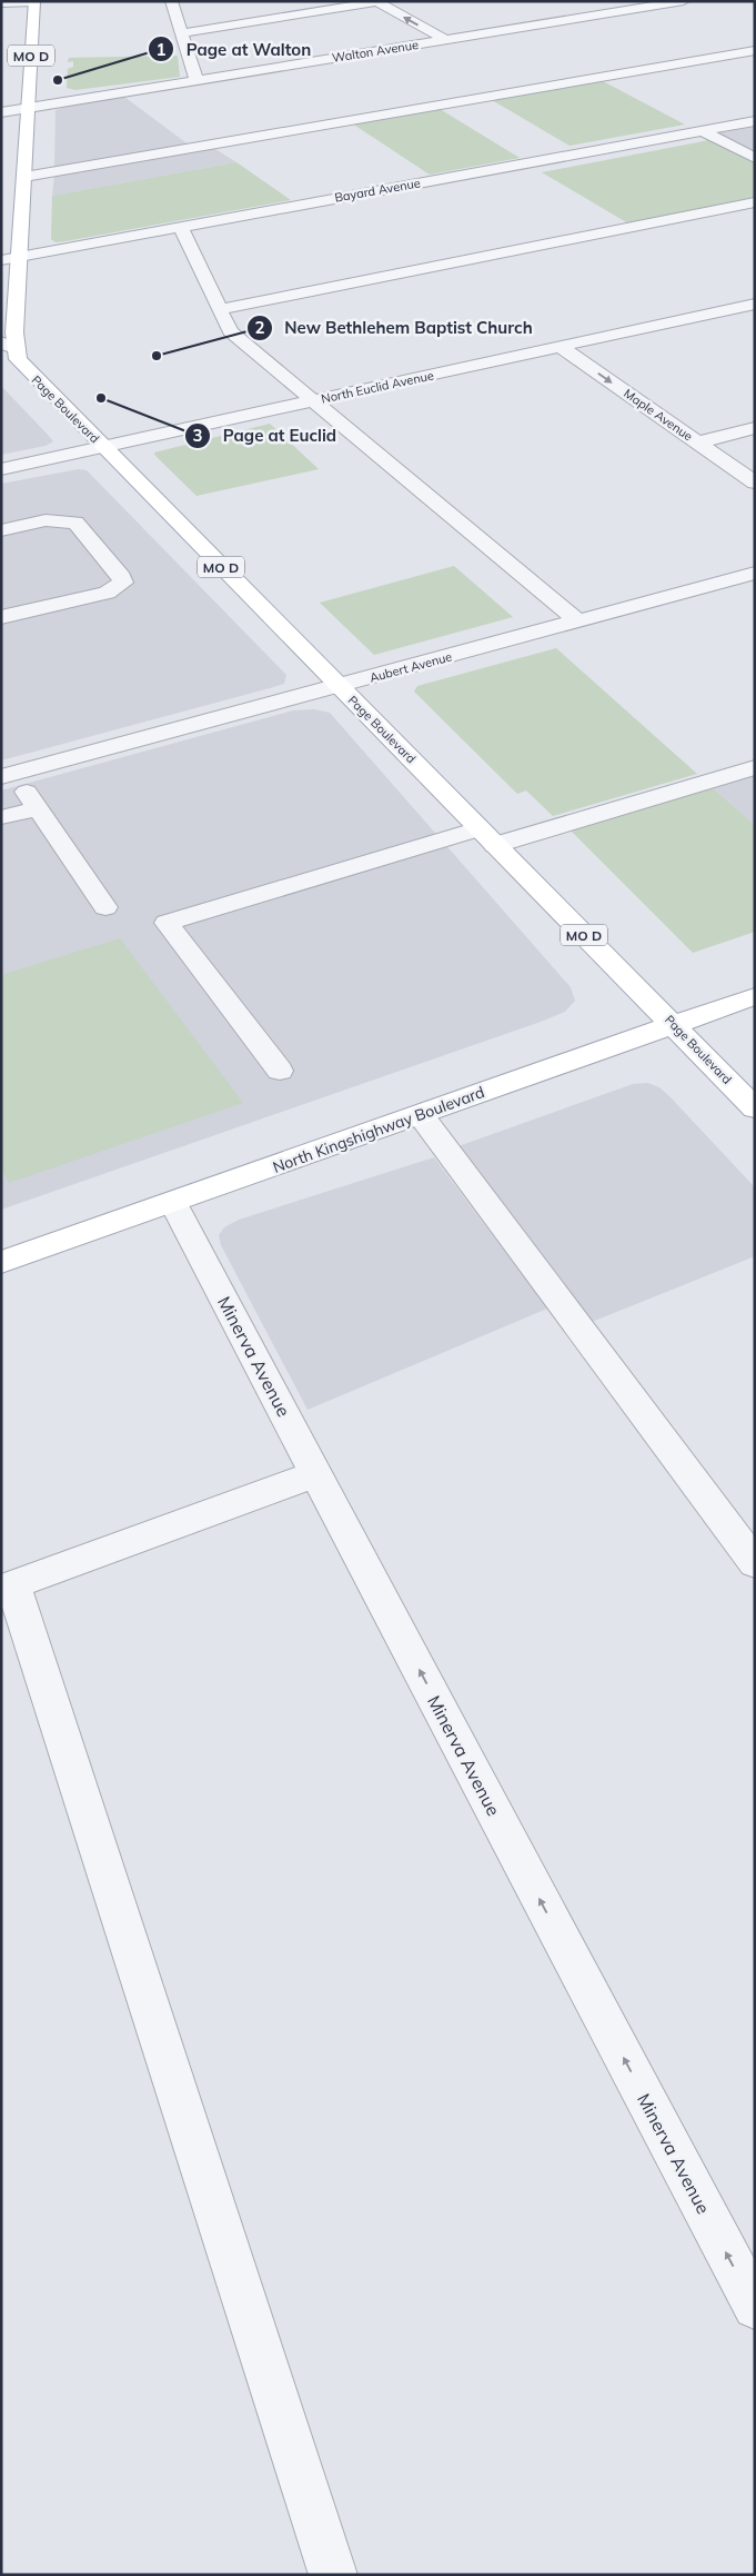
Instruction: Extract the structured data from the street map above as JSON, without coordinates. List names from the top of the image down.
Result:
{
  "streets": {
    "main road": ["MO D", "Page Boulevard", "North Kingshighway Boulevard"],
    "street": [
      "Walton Avenue",
      "Bayard Avenue",
      "North Euclid Avenue",
      "Maple Avenue",
      "Aubert Avenue",
      "Minerva Avenue"
    ]
  },
  "crossings": [
    ["Walton Avenue", "Page Boulevard"],
    ["Bayard Avenue", "Page Boulevard"],
    ["North Euclid Avenue", "Page Boulevard"],
    ["North Euclid Avenue", "Maple Avenue"],
    ["Page Boulevard", "Aubert Avenue"],
    ["Page Boulevard", "North Kingshighway Boulevard"],
    ["North Kingshighway Boulevard", "Minerva Avenue"]
  ],
  "one_way": ["Minerva Avenue"],
  "places": ["Page at Walton", "New Bethlehem Baptist Church", "Page at Euclid"]
}
